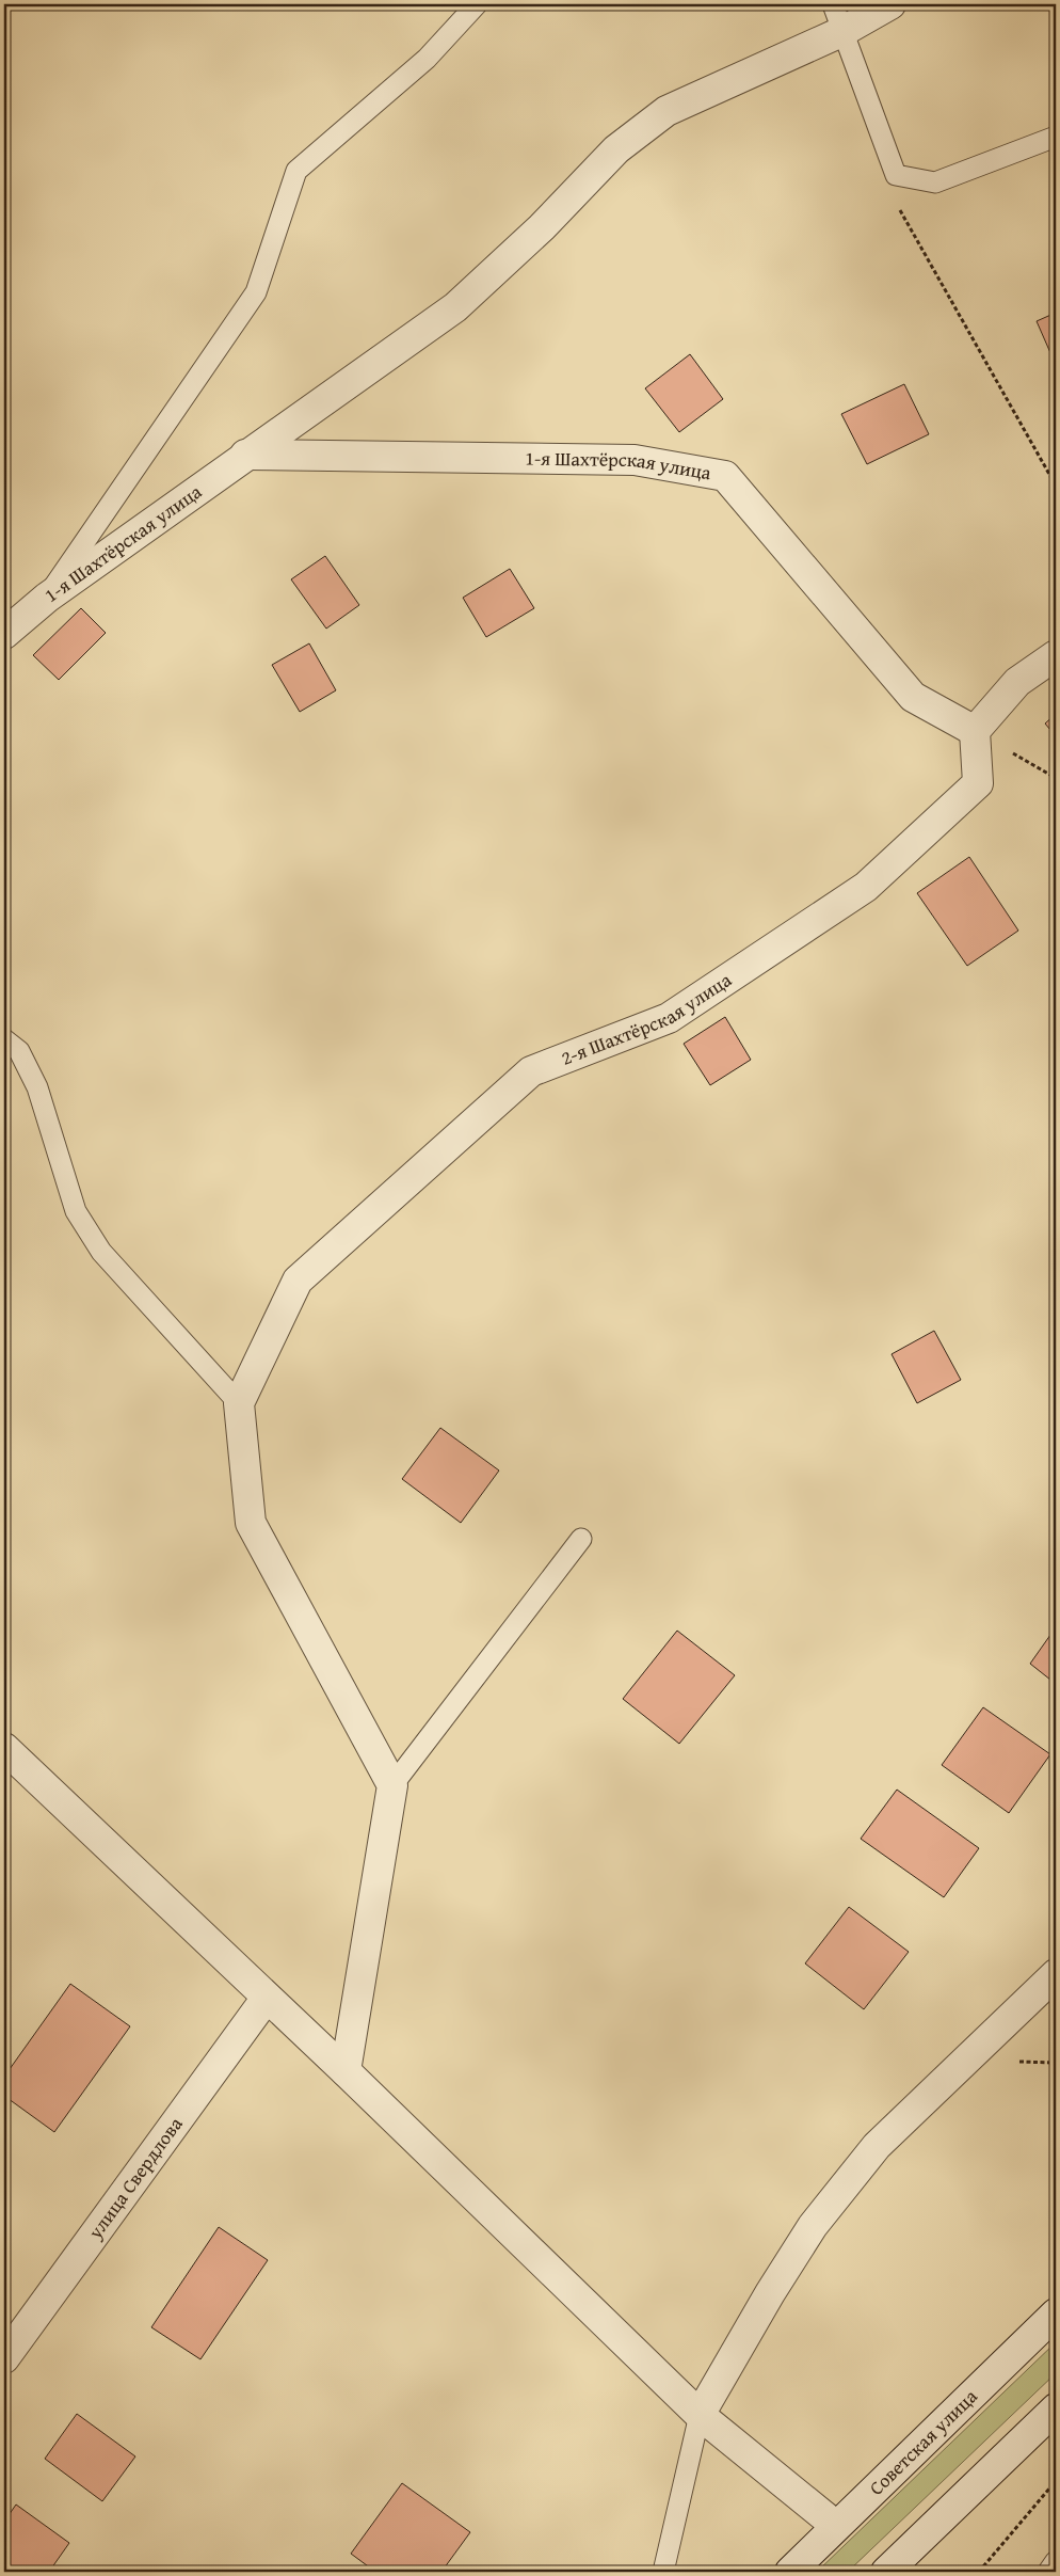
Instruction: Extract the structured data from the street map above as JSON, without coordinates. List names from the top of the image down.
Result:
{
  "streets": {
    "street": [
      "1-я Шахтёрская улица",
      "2-я Шахтёрская улица",
      "улица Свердлова",
      "Советская улица"
    ]
  },
  "crossings": [
    ["1-я Шахтёрская улица", "2-я Шахтёрская улица"]
  ]
}
